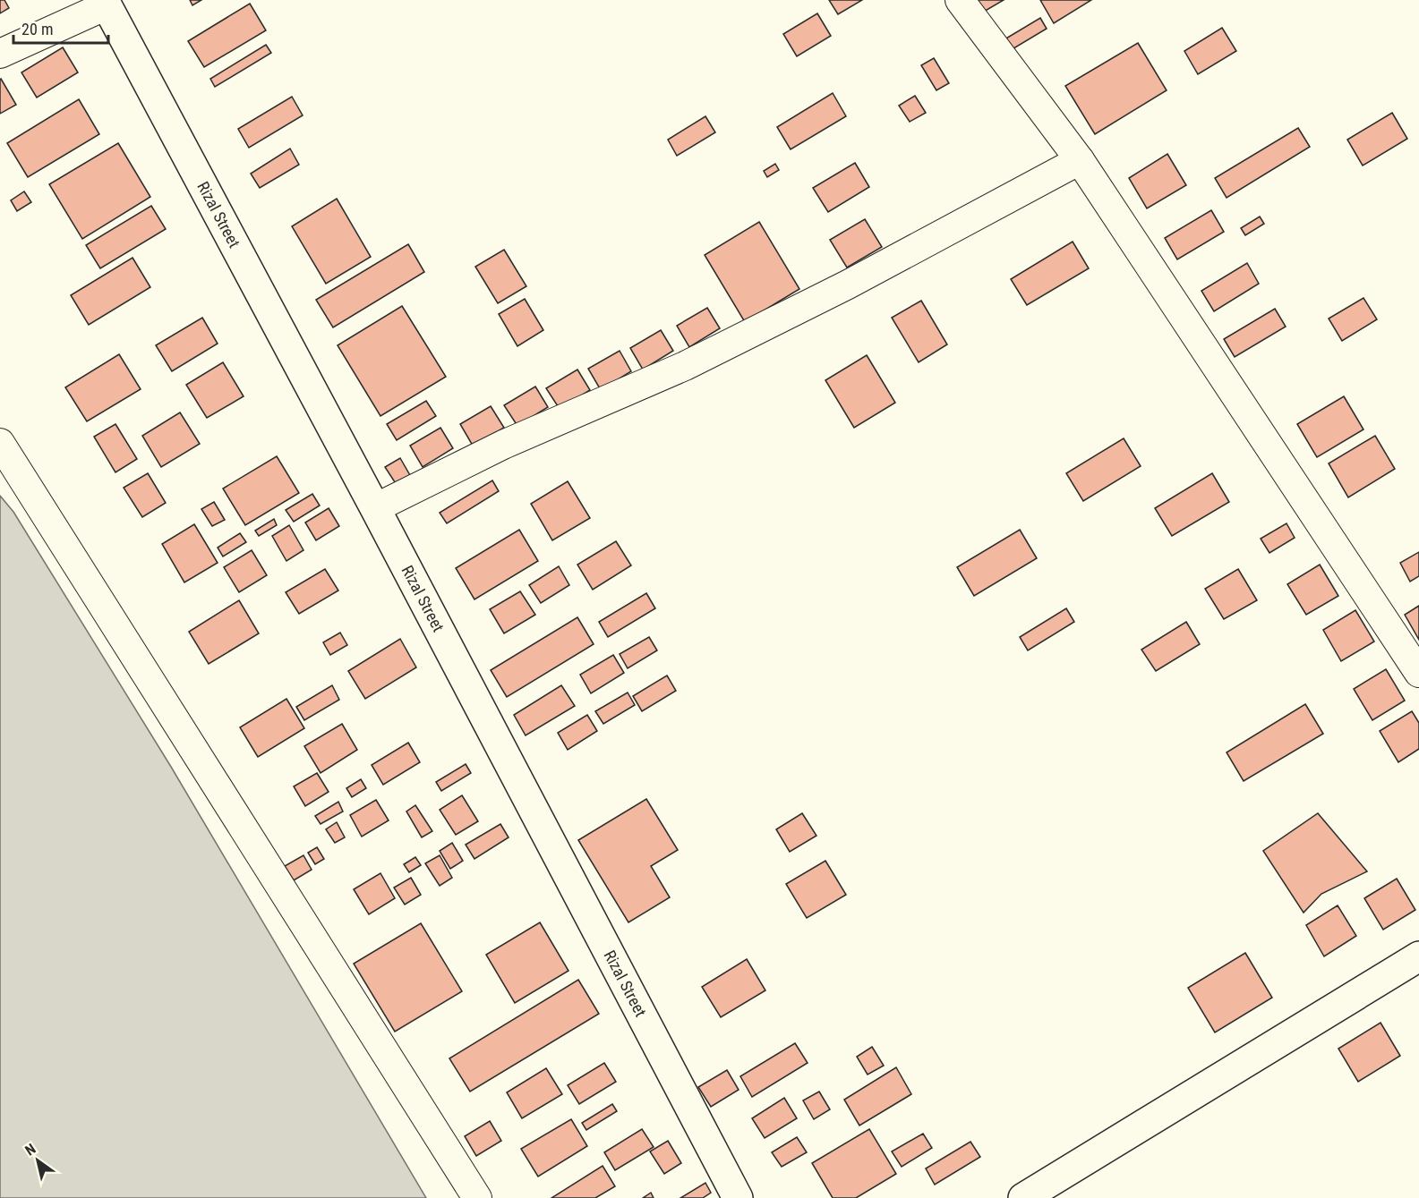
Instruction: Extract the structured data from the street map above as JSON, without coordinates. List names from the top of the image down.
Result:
{
  "streets": {
    "main road": ["Rizal Street"]
  },
  "scale_bar": "20 m",
  "north": "top left"
}
